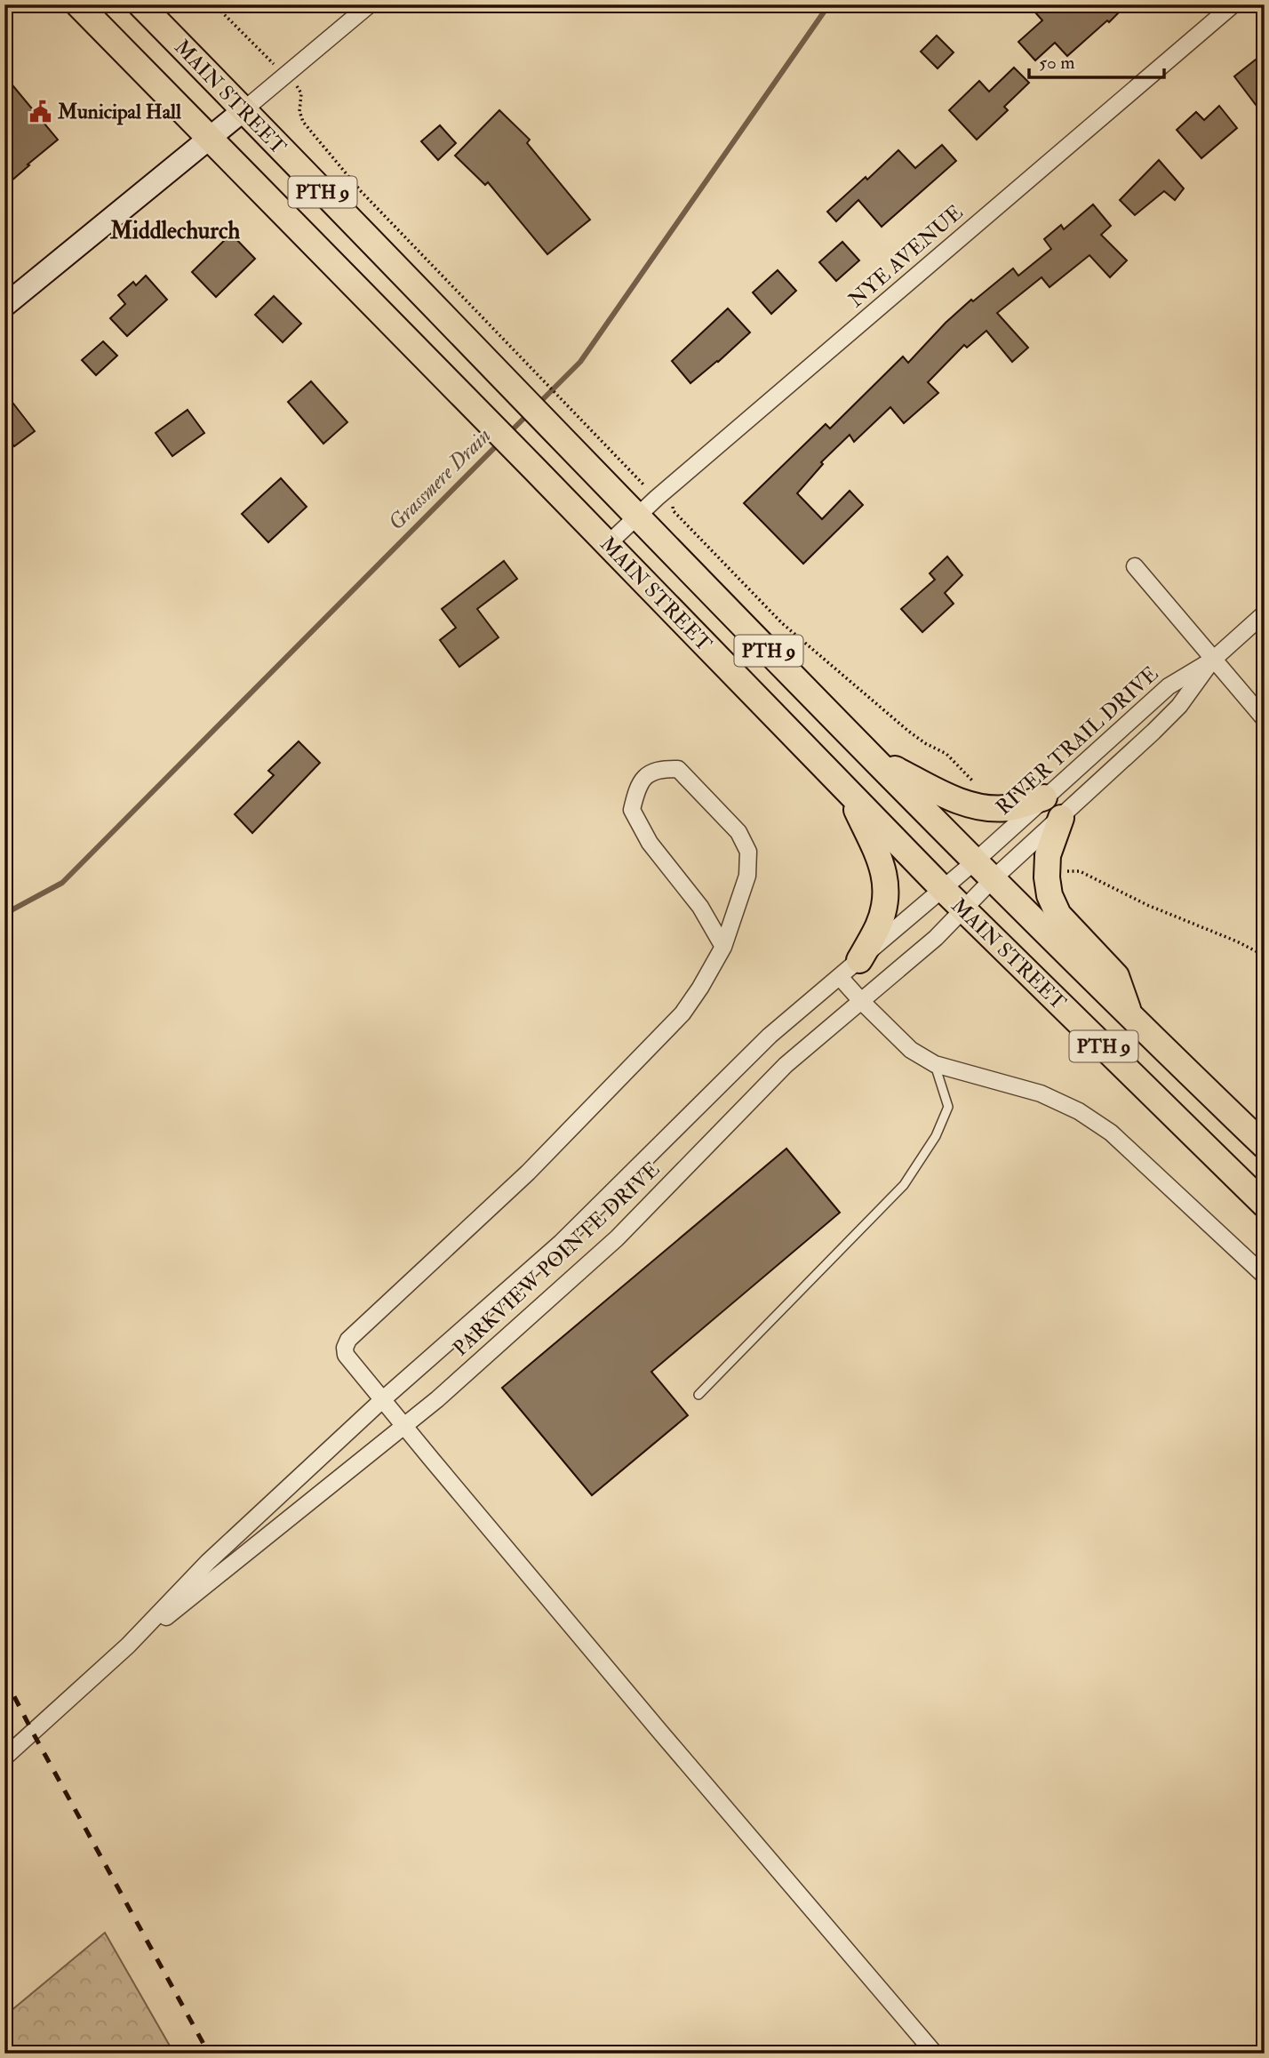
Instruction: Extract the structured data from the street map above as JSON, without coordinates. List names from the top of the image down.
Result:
{
  "streets": {
    "main road": ["MAIN STREET", "PTH 9"],
    "street": ["NYE AVENUE", "RIVER TRAIL DRIVE", "PARKVIEW POINTE DRIVE"]
  },
  "crossings": [
    ["MAIN STREET", "NYE AVENUE"],
    ["MAIN STREET", "RIVER TRAIL DRIVE"],
    ["MAIN STREET", "PARKVIEW POINTE DRIVE"],
    ["RIVER TRAIL DRIVE", "PARKVIEW POINTE DRIVE"]
  ],
  "districts": ["Middlechurch"],
  "water": ["Grassmere Drain"],
  "places": {
    "public building": ["Municipal Hall"]
  },
  "scale_bar": "50 m"
}
